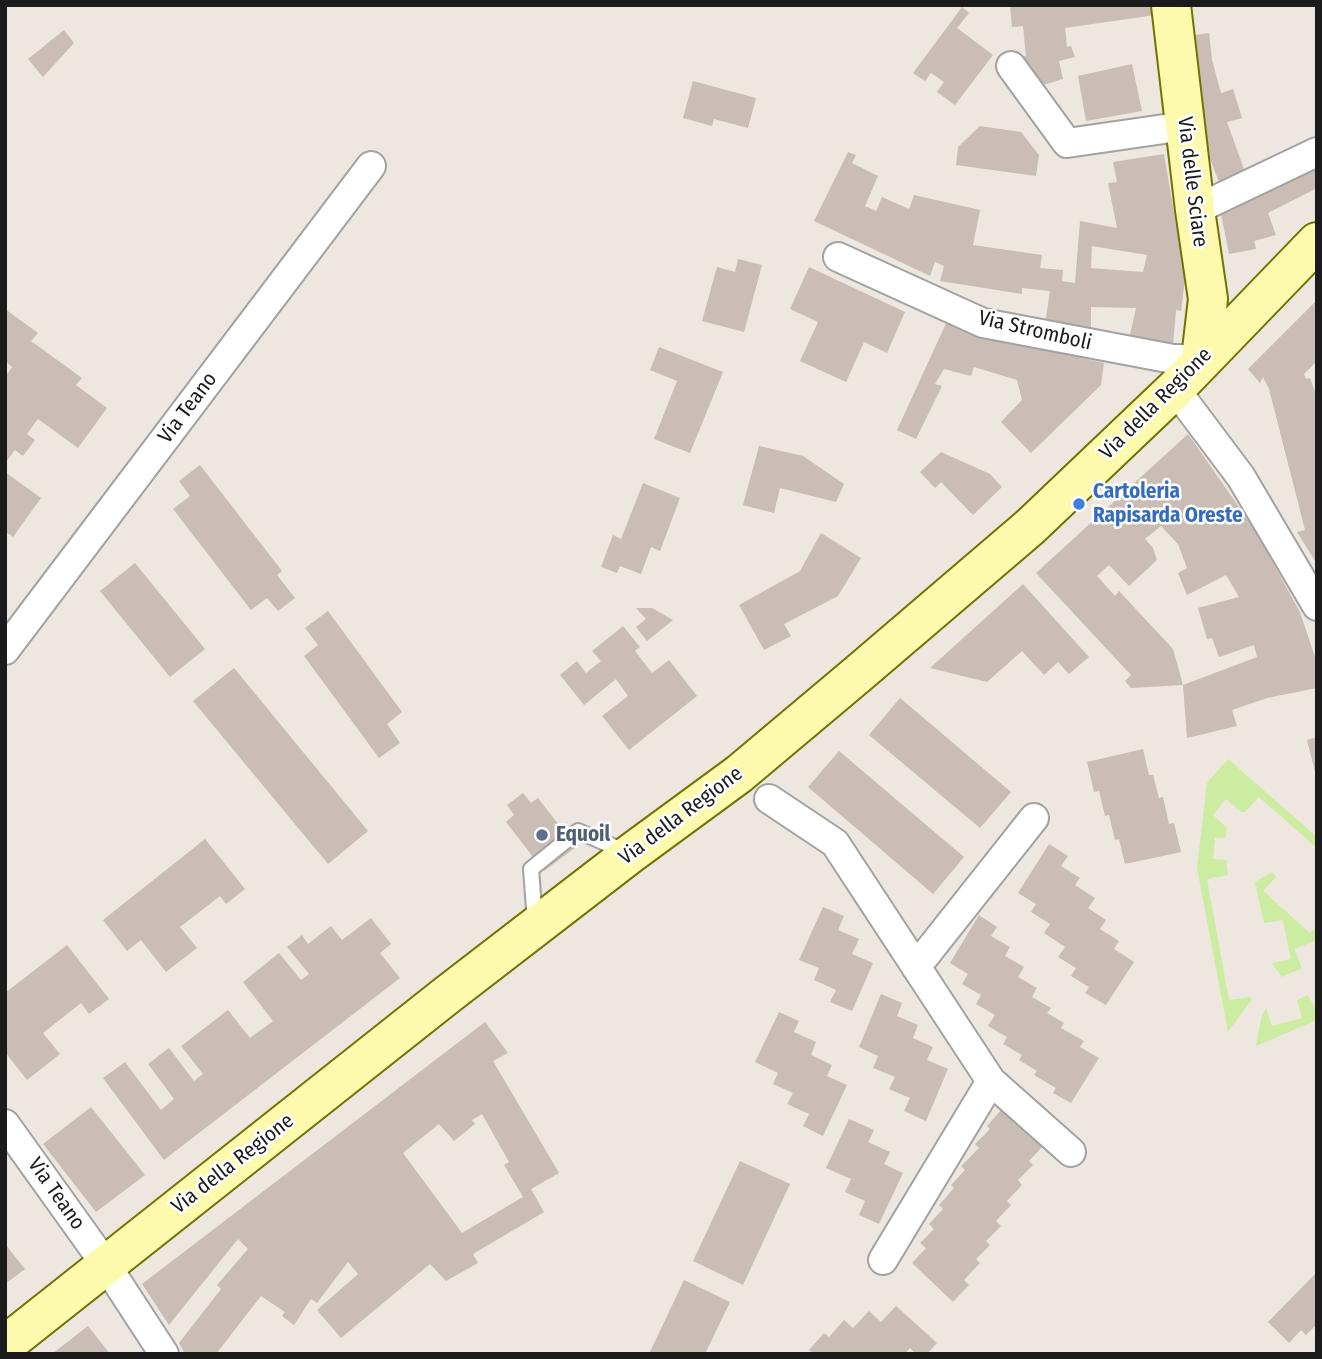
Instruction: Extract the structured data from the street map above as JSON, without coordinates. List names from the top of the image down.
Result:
{
  "streets": {
    "main road": ["Via delle Sciare", "Via della Regione"],
    "street": ["Via Stromboli", "Via Teano"]
  },
  "crossings": [
    ["Via delle Sciare", "Via Stromboli"],
    ["Via delle Sciare", "Via della Regione"],
    ["Via Stromboli", "Via della Regione"],
    ["Via della Regione", "Via Teano"]
  ],
  "places": ["Cartoleria Rapisarda Oreste", "Equoil"]
}
